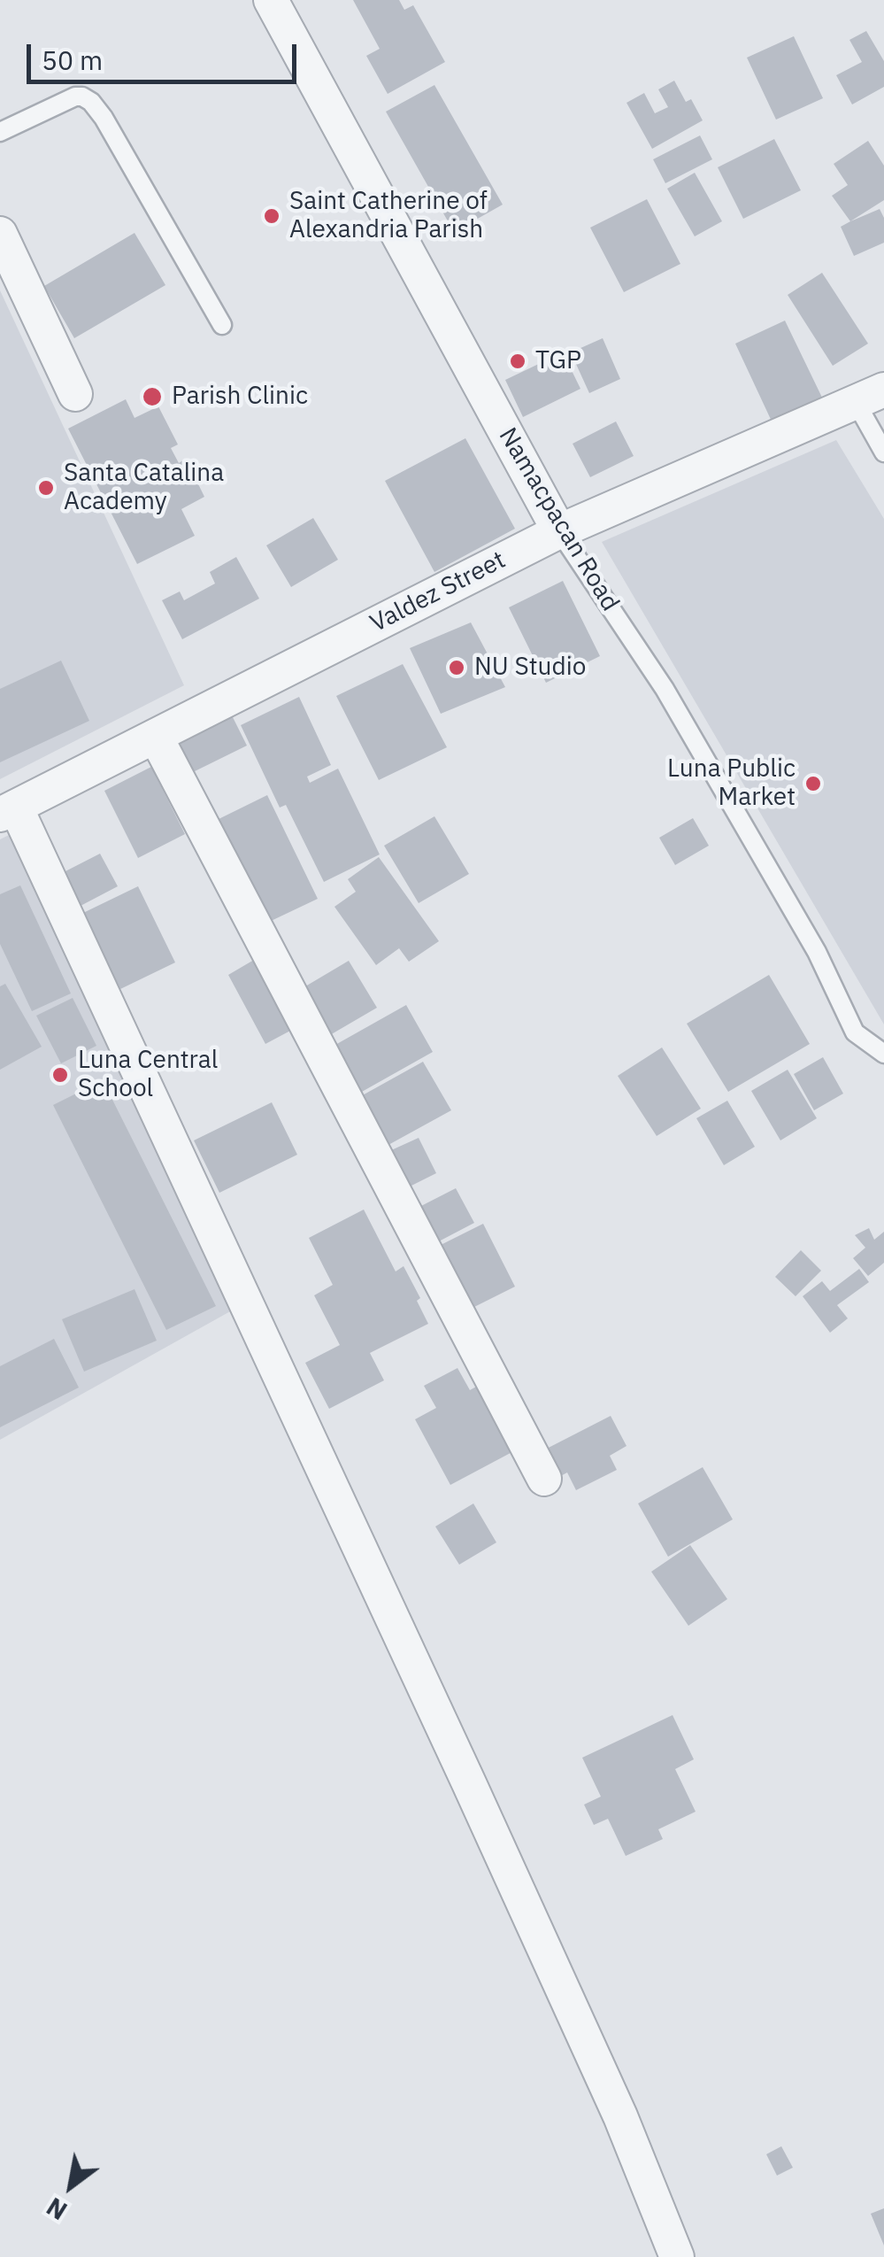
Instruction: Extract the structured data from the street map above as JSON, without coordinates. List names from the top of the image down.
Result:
{
  "streets": {
    "street": ["Namacpacan Road", "Valdez Street"]
  },
  "crossings": [
    ["Namacpacan Road", "Valdez Street"]
  ],
  "places": [
    "Saint Catherine of Alexandria Parish",
    "TGP",
    "Parish Clinic",
    "Santa Catalina Academy",
    "NU Studio",
    "Luna Public Market",
    "Luna Central School"
  ],
  "scale_bar": "50 m",
  "north": "bottom left"
}
